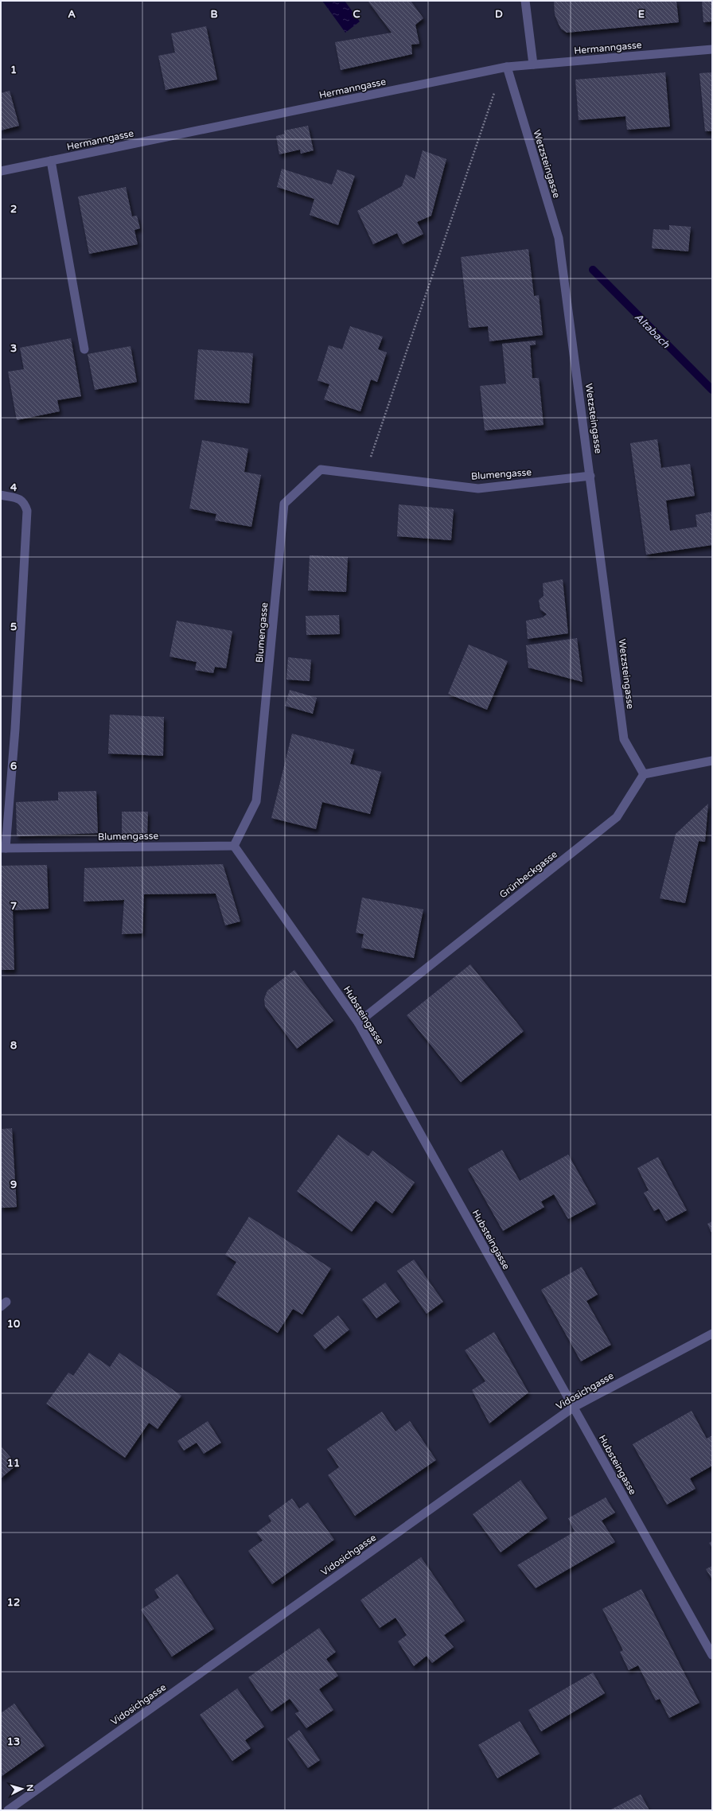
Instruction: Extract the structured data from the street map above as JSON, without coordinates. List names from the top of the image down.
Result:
{
  "streets": {
    "street": [
      "Hermanngasse",
      "Wetzsteingasse",
      "Blumengasse",
      "Grünbeckgasse",
      "Hubsteingasse",
      "Vidosichgasse"
    ]
  },
  "crossings": [
    ["Hermanngasse", "Wetzsteingasse"],
    ["Wetzsteingasse", "Blumengasse"],
    ["Wetzsteingasse", "Grünbeckgasse"],
    ["Blumengasse", "Hubsteingasse"],
    ["Grünbeckgasse", "Hubsteingasse"],
    ["Hubsteingasse", "Vidosichgasse"]
  ],
  "water": ["Altabach"],
  "north": "right",
  "grid": {
    "columns": [
      "A",
      "B",
      "C",
      "D",
      "E"
    ],
    "rows": [
      "1",
      "2",
      "3",
      "4",
      "5",
      "6",
      "7",
      "8",
      "9",
      "10",
      "11",
      "12",
      "13"
    ]
  }
}
